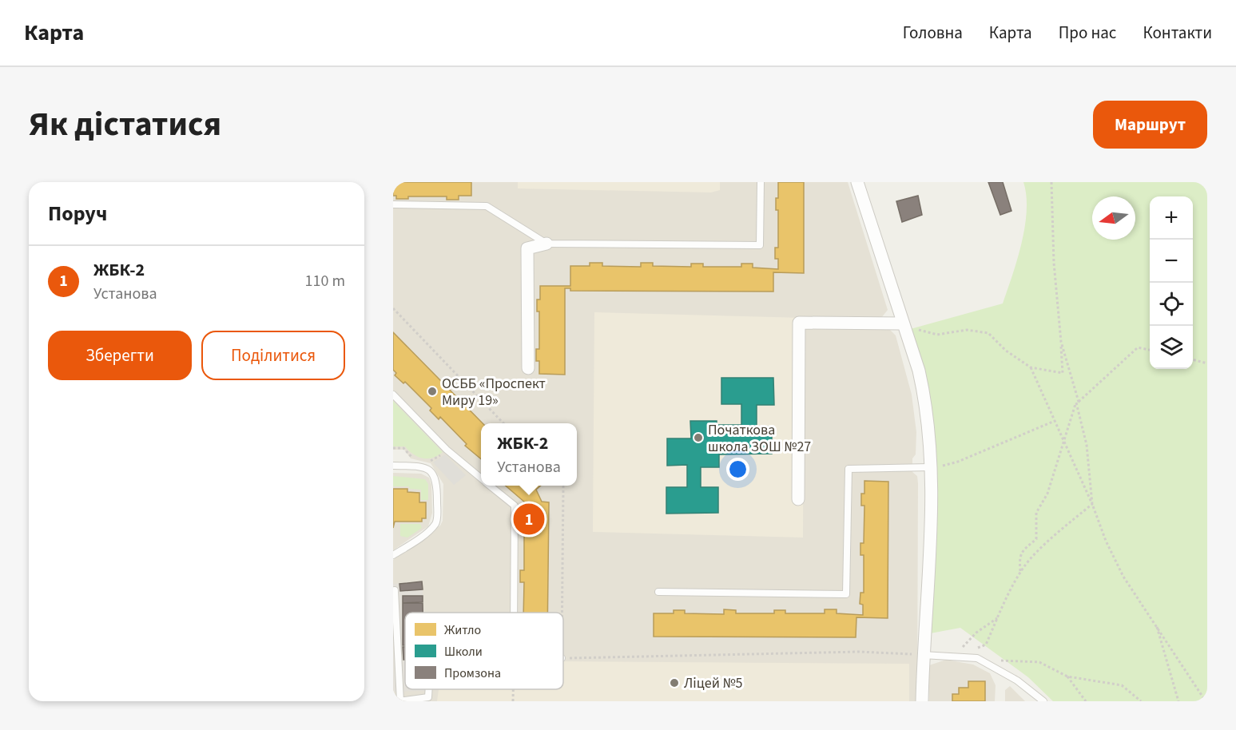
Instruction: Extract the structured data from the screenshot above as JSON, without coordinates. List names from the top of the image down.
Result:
{
  "places": ["ОСББ «Проспект Миру 19»", "Початкова школа ЗОШ №27", "Ліцей №5"],
  "legend": ["Житло", "Школи", "Промзона"],
  "north": "left",
  "page": {
    "header": "Карта",
    "nav": [
      "Головна",
      "Карта",
      "Про нас",
      "Контакти"
    ],
    "title": "Як дістатися",
    "buttons": [
      "Маршрут",
      ["Зберегти", "Поділитися"]
    ],
    "heading": "Поруч",
    "map_buttons": ["+", "−"],
    "list": [
      {
        "mark": "1",
        "name": "ЖБК-2",
        "note": "Установа",
        "value": "110 m"
      }
    ],
    "popup": ["ЖБК-2", "Установа"],
    "pins": "1"
  }
}
